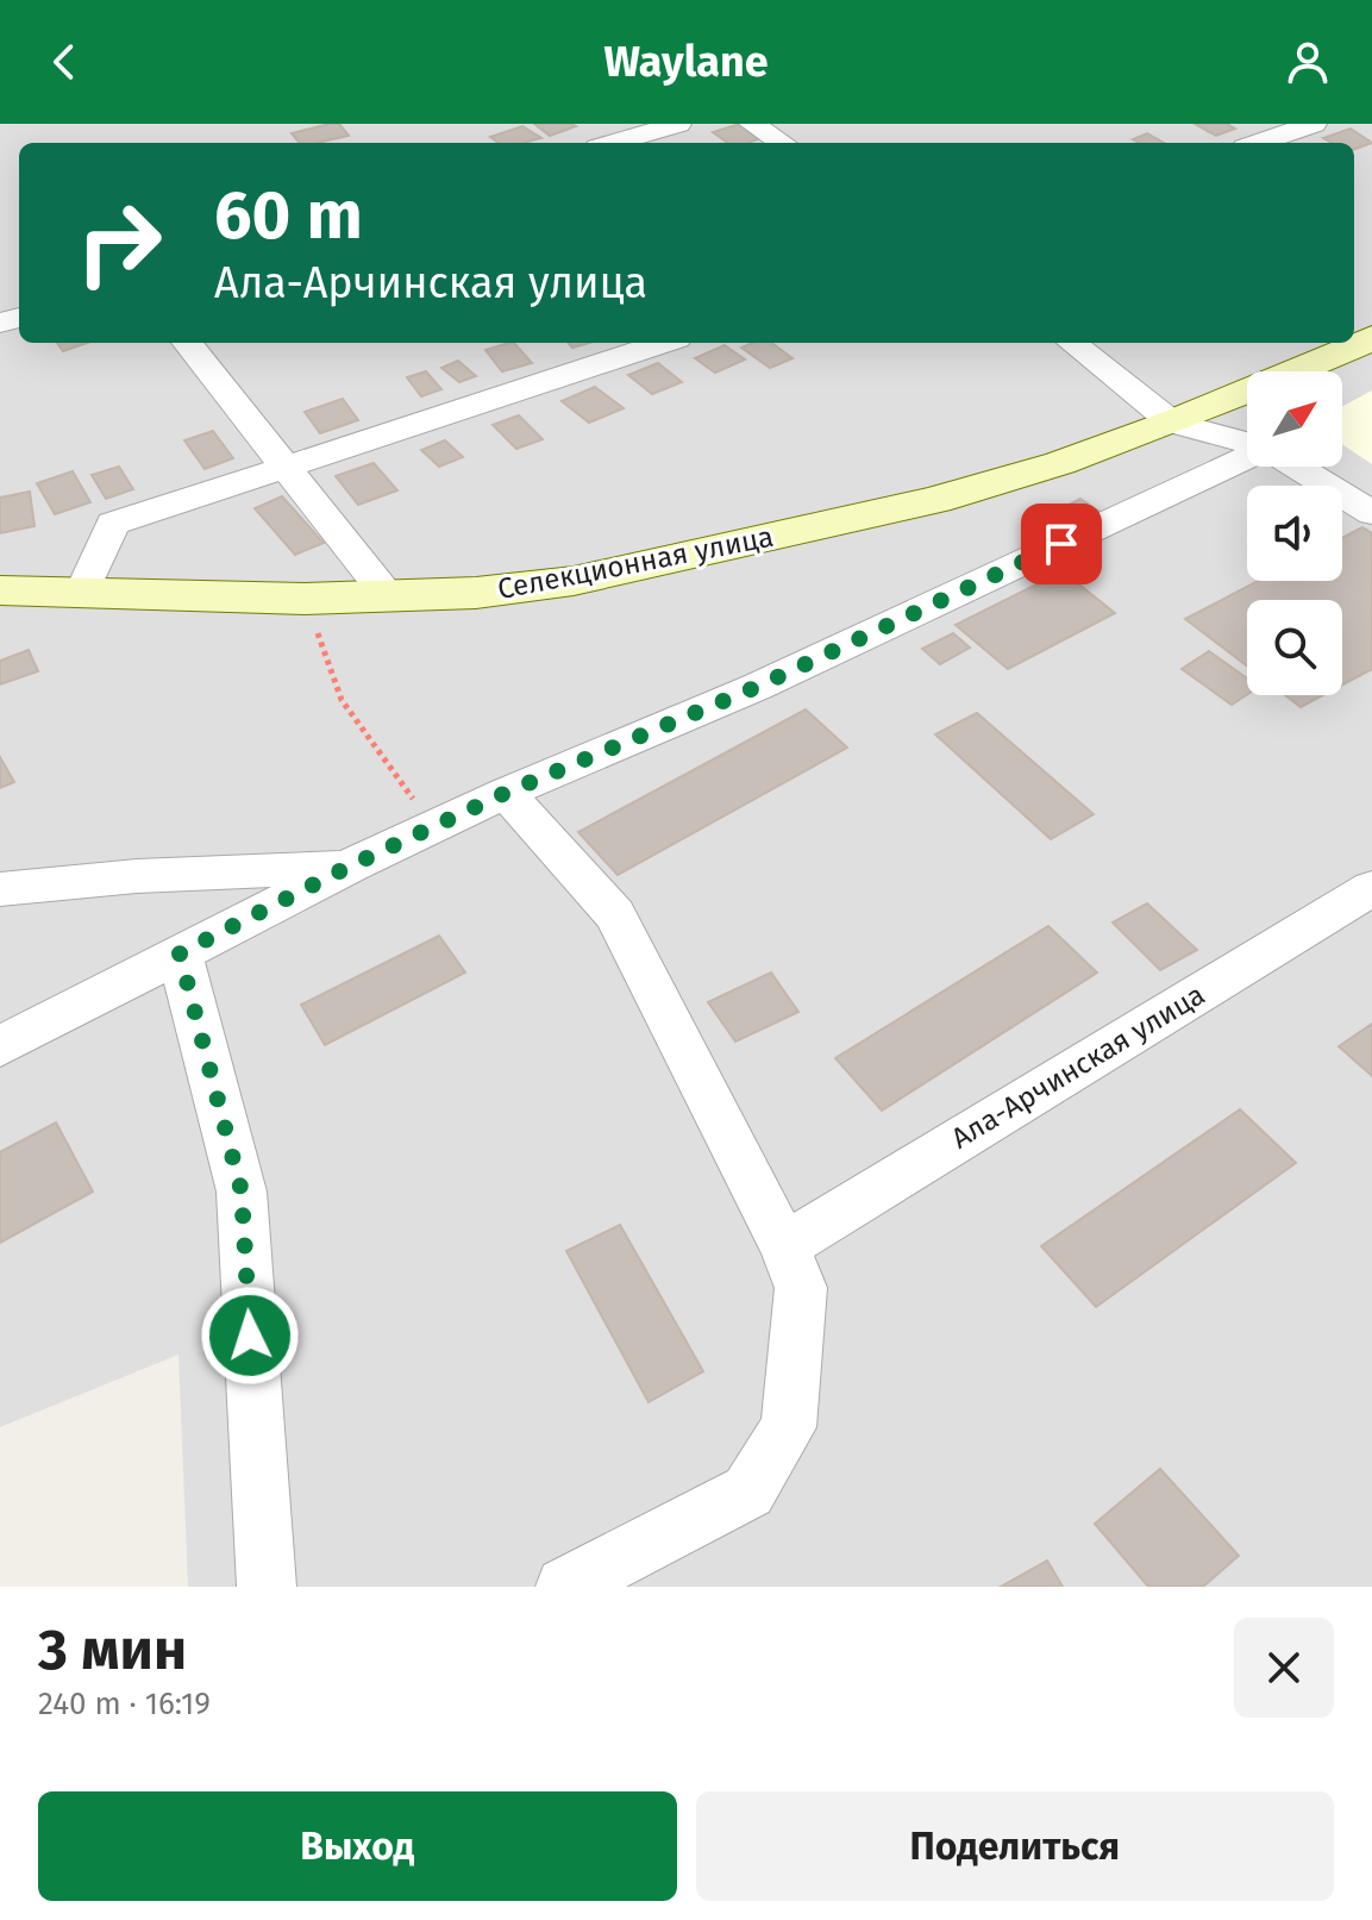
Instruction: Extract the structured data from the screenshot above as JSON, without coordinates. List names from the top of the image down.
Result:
{
  "streets": {
    "street": ["Селекционная улица", "Ала-Арчинская улица"]
  },
  "north": "top right",
  "page": {
    "header": "Waylane",
    "turn": ["60 m", "Ала-Арчинская улица"],
    "heading": ["3 мин", "240 m · 16:19"],
    "buttons": ["Выход", "Поделиться"]
  }
}
